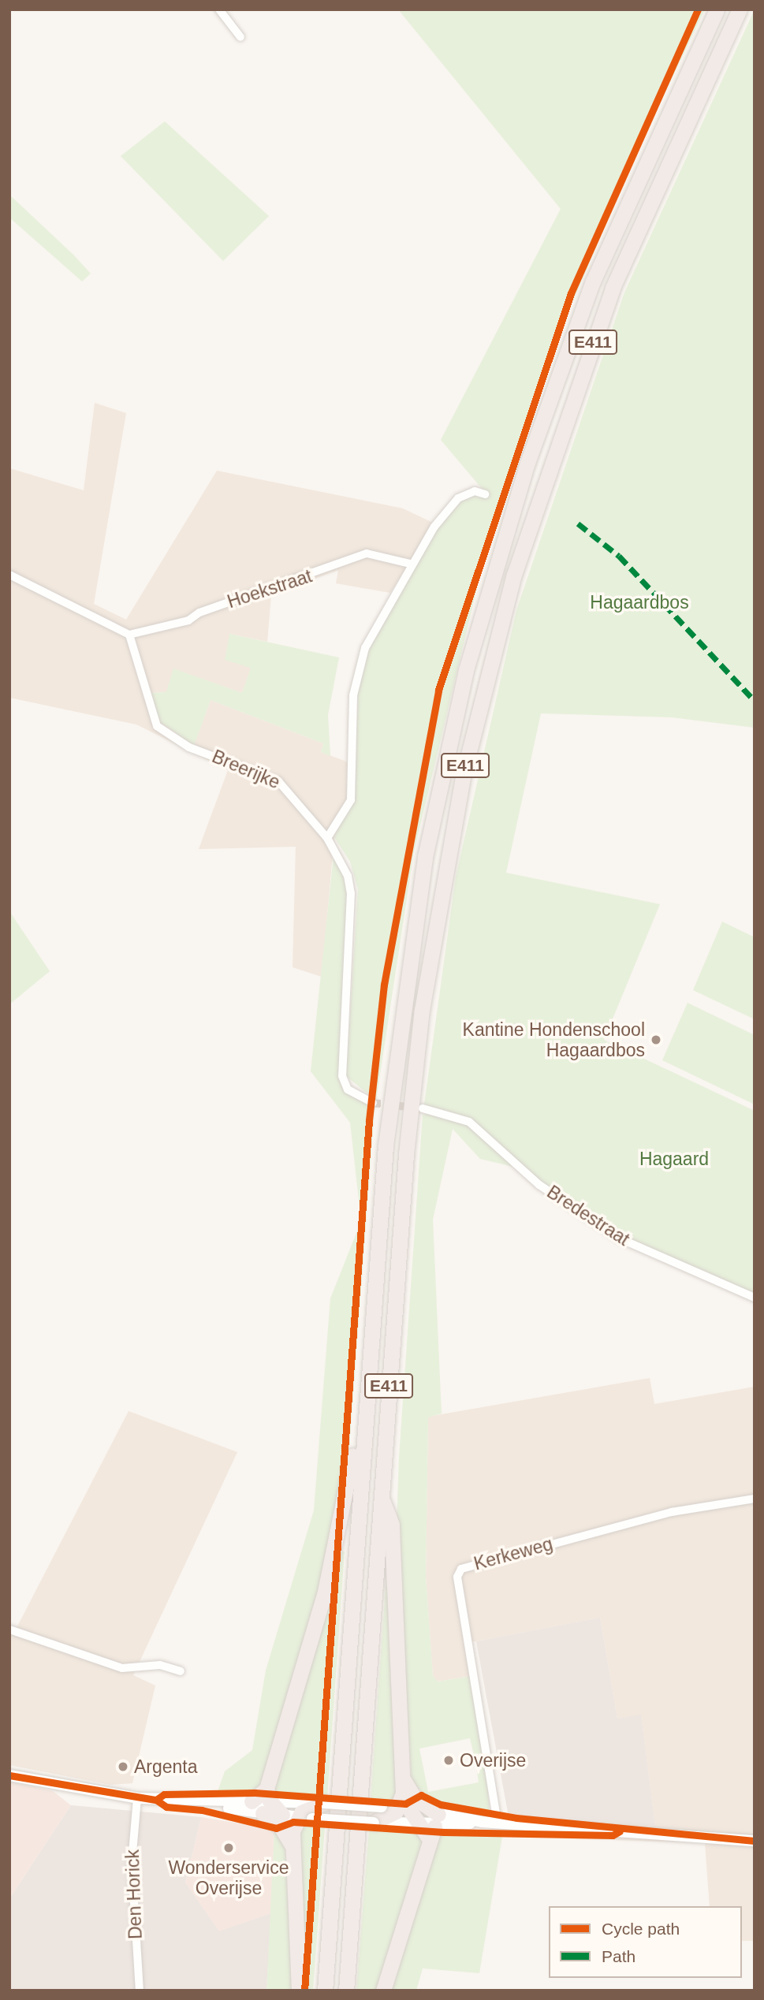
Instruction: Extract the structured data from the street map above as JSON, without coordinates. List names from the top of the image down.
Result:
{
  "streets": {
    "highway": ["E411"],
    "street": [
      "Hoekstraat",
      "Breerijke",
      "Bredestraat",
      "Kerkeweg",
      "Den Horick"
    ]
  },
  "crossings": [
    ["Hoekstraat", "Breerijke"]
  ],
  "parks": ["Hagaardbos", "Hagaard"],
  "places": [
    "Kantine Hondenschool Hagaardbos",
    "Overijse",
    "Argenta",
    "Wonderservice Overijse"
  ],
  "legend": ["Cycle path", "Path"]
}
